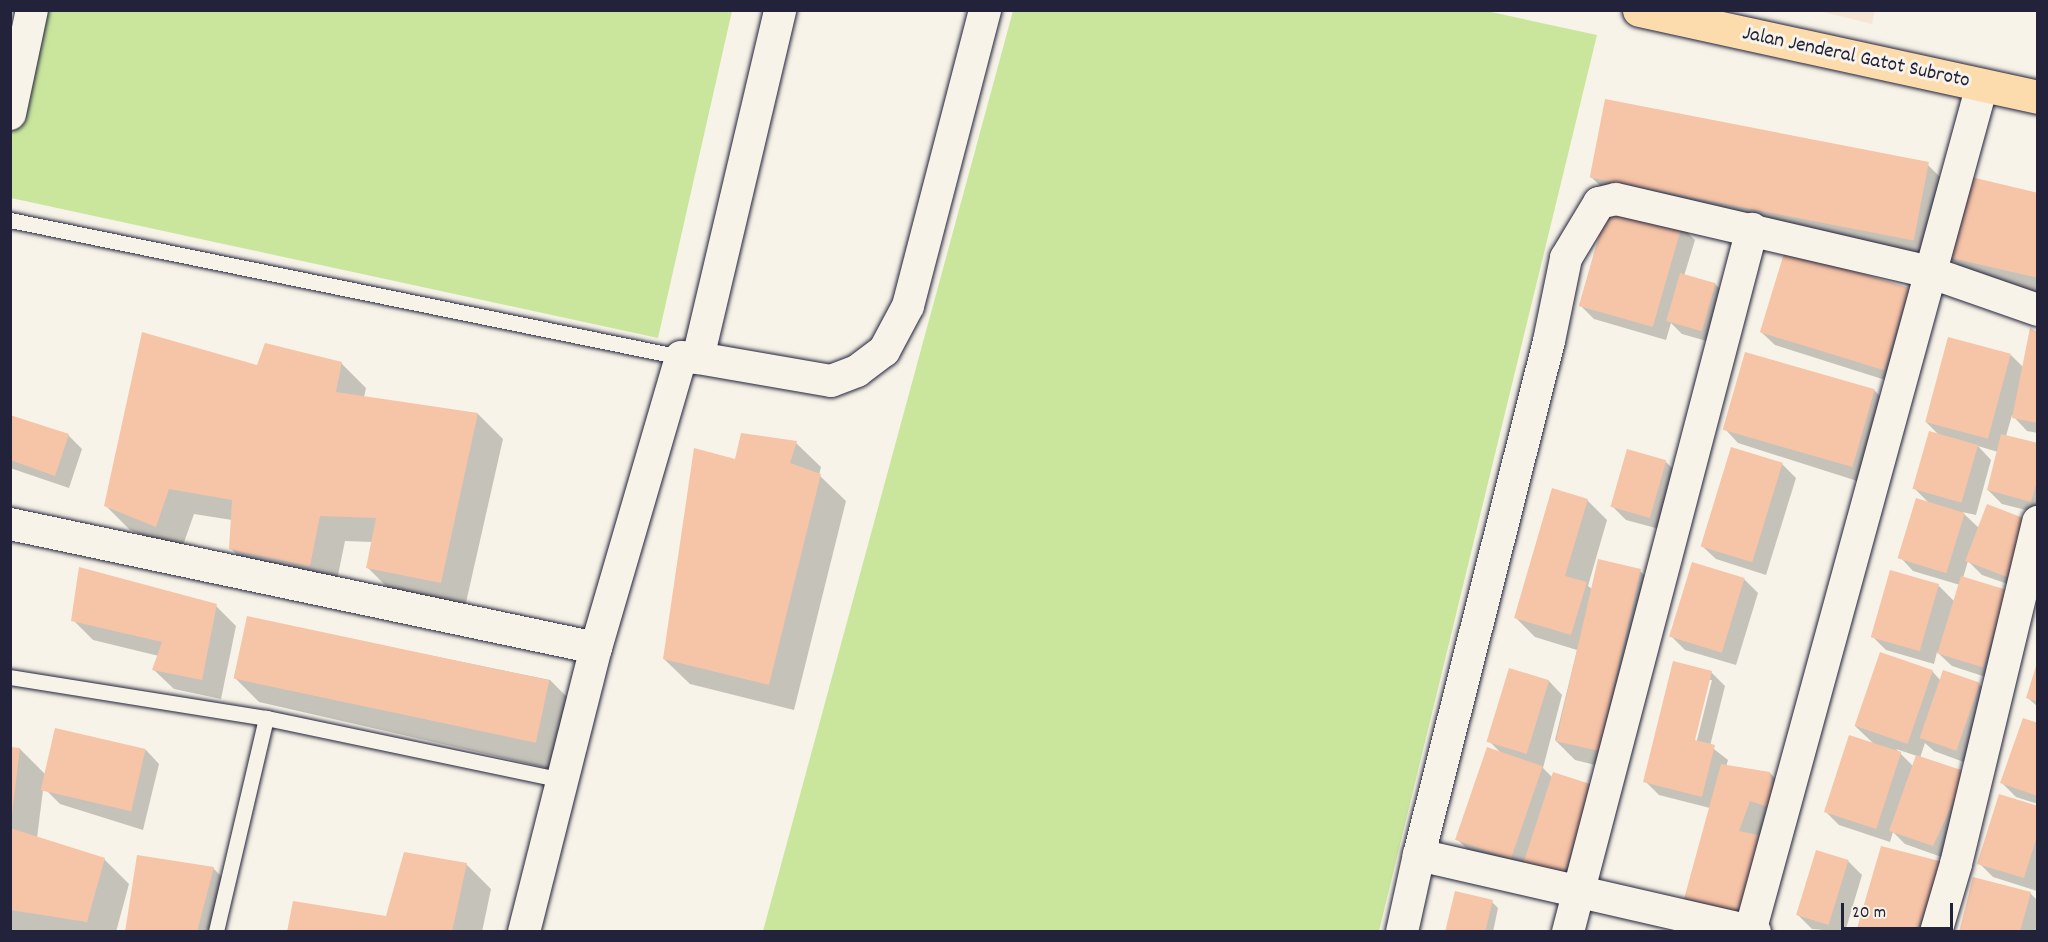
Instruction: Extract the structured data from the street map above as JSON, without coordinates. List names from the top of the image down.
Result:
{
  "streets": {
    "highway": ["Jalan Jenderal Gatot Subroto"]
  },
  "scale_bar": "20 m"
}
